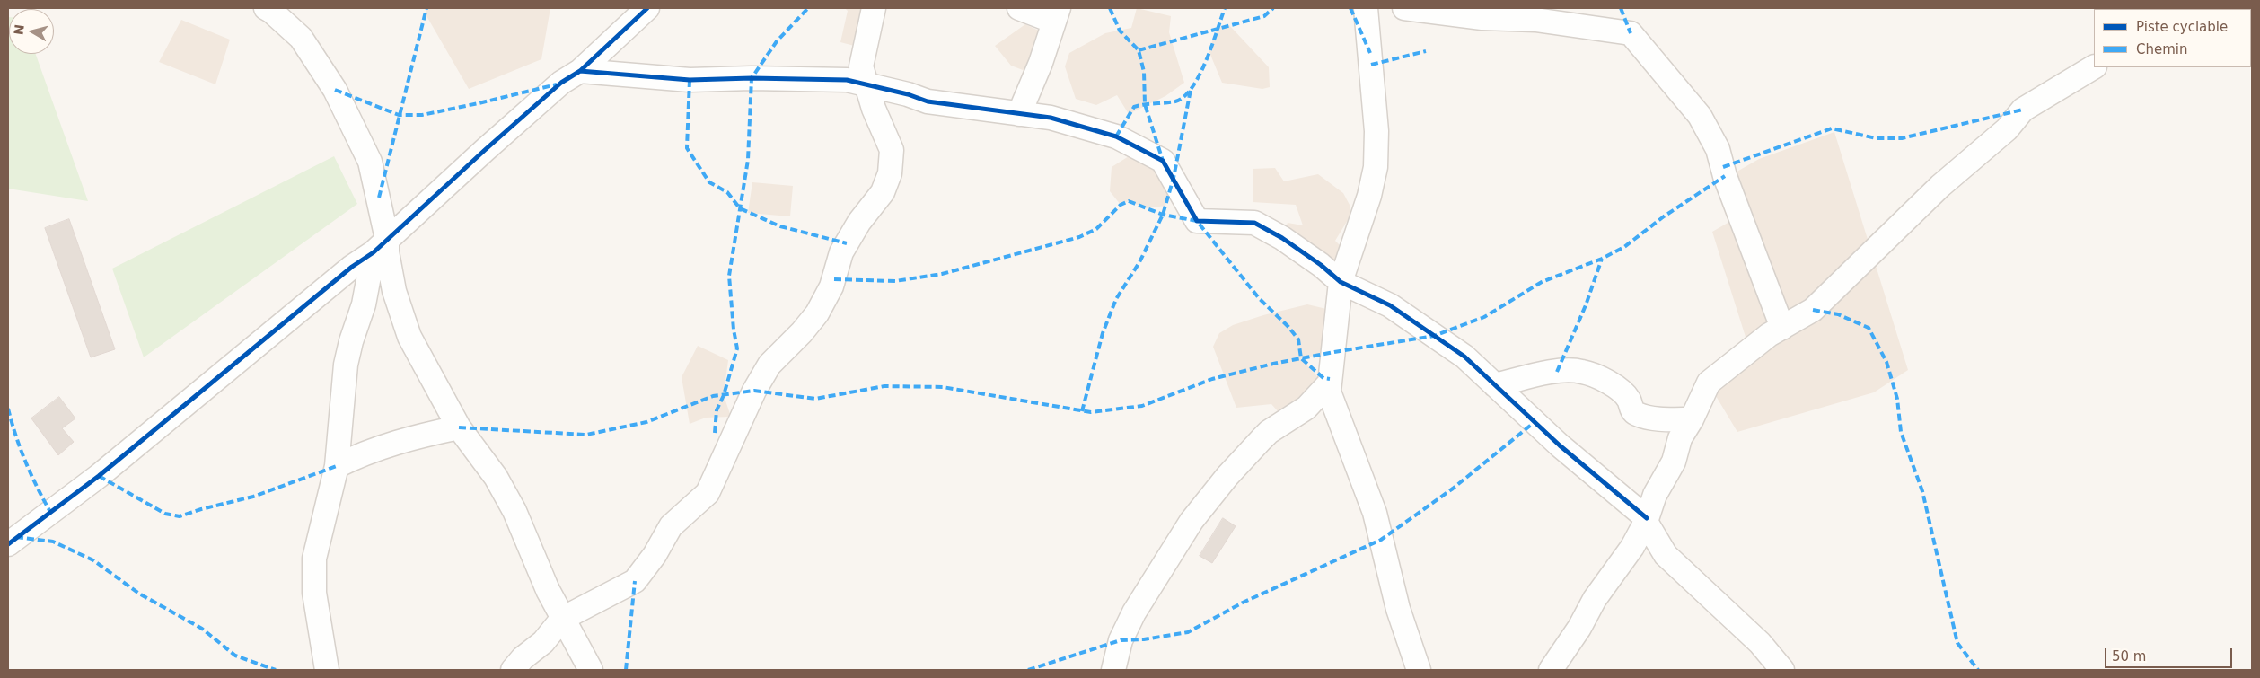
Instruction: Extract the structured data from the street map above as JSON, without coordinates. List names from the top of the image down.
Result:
{
  "legend": ["Piste cyclable", "Chemin"],
  "scale_bar": "50 m",
  "north": "left"
}
